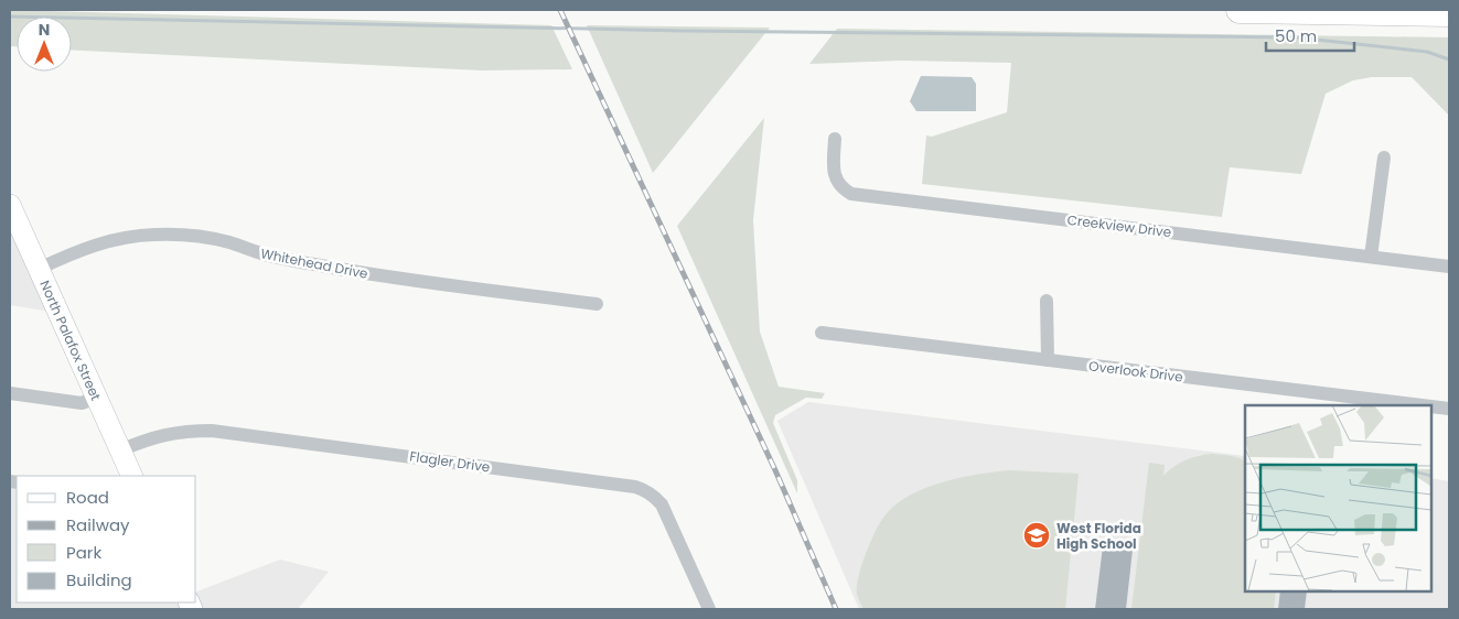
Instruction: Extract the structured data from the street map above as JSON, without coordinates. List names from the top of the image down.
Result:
{
  "streets": {
    "main road": ["North Palafox Street"],
    "street": [
      "Creekview Drive",
      "Whitehead Drive",
      "Overlook Drive",
      "Flagler Drive"
    ]
  },
  "crossings": [
    ["Whitehead Drive", "North Palafox Street"],
    ["North Palafox Street", "Flagler Drive"]
  ],
  "places": {
    "school or university": ["West Florida High School"]
  },
  "legend": [
    "Road",
    "Railway",
    "Park",
    "Building"
  ],
  "scale_bar": "50 m",
  "north": "top"
}
